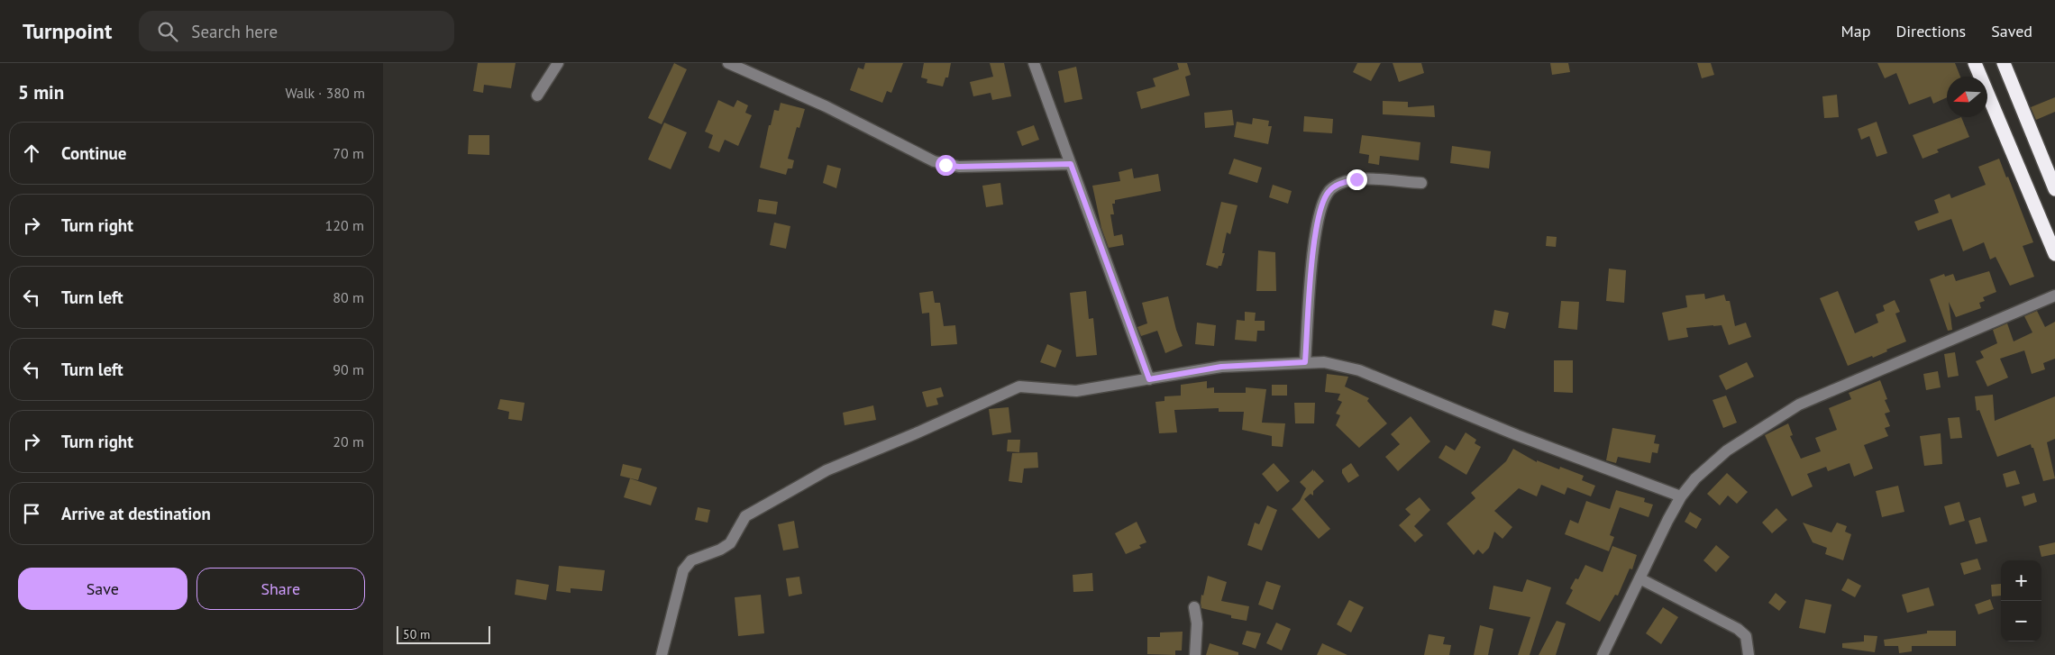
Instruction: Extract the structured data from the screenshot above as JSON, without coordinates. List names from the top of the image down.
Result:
{
  "scale_bar": "50 m",
  "north": "left",
  "page": {
    "header": "Turnpoint",
    "search": "Search here",
    "nav": ["Map", "Directions", "Saved"],
    "heading": ["5 min", "Walk · 380 m"],
    "list": [
      ["Continue", "70 m"],
      ["Turn right", "120 m"],
      ["Turn left", "80 m"],
      ["Turn left", "90 m"],
      ["Turn right", "20 m"],
      "Arrive at destination"
    ],
    "buttons": ["Save", "Share"],
    "map_buttons": ["+", "−"],
    "scale": "50 m"
  }
}
